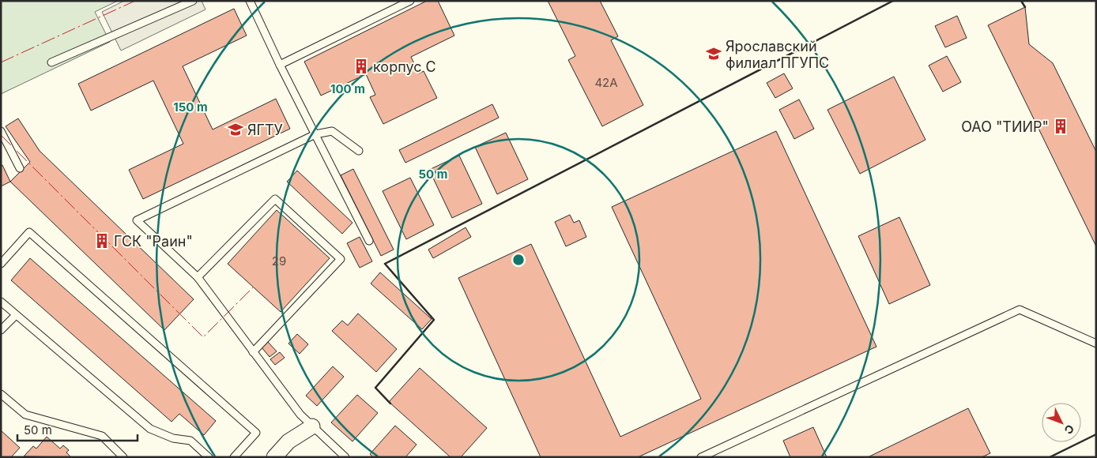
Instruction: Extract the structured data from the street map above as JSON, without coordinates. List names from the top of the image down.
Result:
{
  "places": {
    "school or university": ["Ярославский филиал ПГУПС", "ЯГТУ"],
    "building": ["корпус С", "ОАО \"ТИИР\"", "ГСК \"Раин\""]
  },
  "house_numbers": ["42А", "29"],
  "scale_bar": "50 m",
  "north": "bottom right",
  "rings": ["100 m", "150 m", "50 m"]
}
